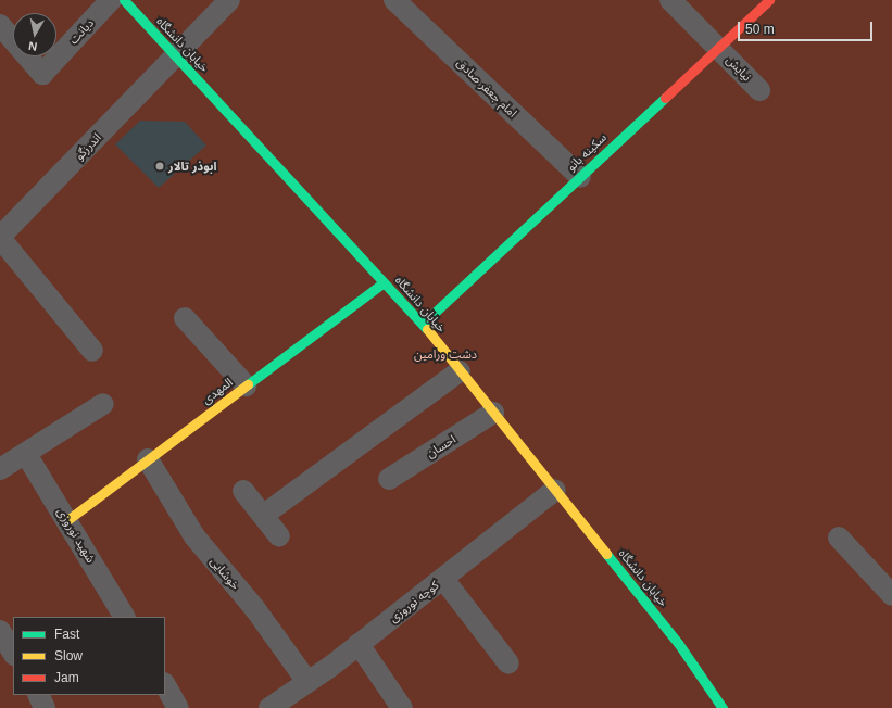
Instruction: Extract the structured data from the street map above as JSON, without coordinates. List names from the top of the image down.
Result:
{
  "streets": {
    "main road": ["خیابان دانشگاه", "سکینه بانو", "المهدی"],
    "street": [
      "دیانت",
      "نیایش",
      "امام جعفر صادق",
      "اندرزگو",
      "احسان",
      "شهید نوروزی",
      "خوشایی",
      "کوچه نوروزی"
    ]
  },
  "crossings": [
    ["خیابان دانشگاه", "اندرزگو"],
    ["خیابان دانشگاه", "سکینه بانو"],
    ["خیابان دانشگاه", "المهدی"],
    ["خیابان دانشگاه", "احسان"],
    ["خیابان دانشگاه", "کوچه نوروزی"],
    ["نیایش", "سکینه بانو"],
    ["امام جعفر صادق", "سکینه بانو"],
    ["المهدی", "شهید نوروزی"],
    ["المهدی", "خوشایی"],
    ["خوشایی", "کوچه نوروزی"]
  ],
  "parks": ["دشت ورامین"],
  "places": ["ابوذر تالار"],
  "legend": ["Fast", "Slow", "Jam"],
  "scale_bar": "50 m",
  "north": "bottom"
}
